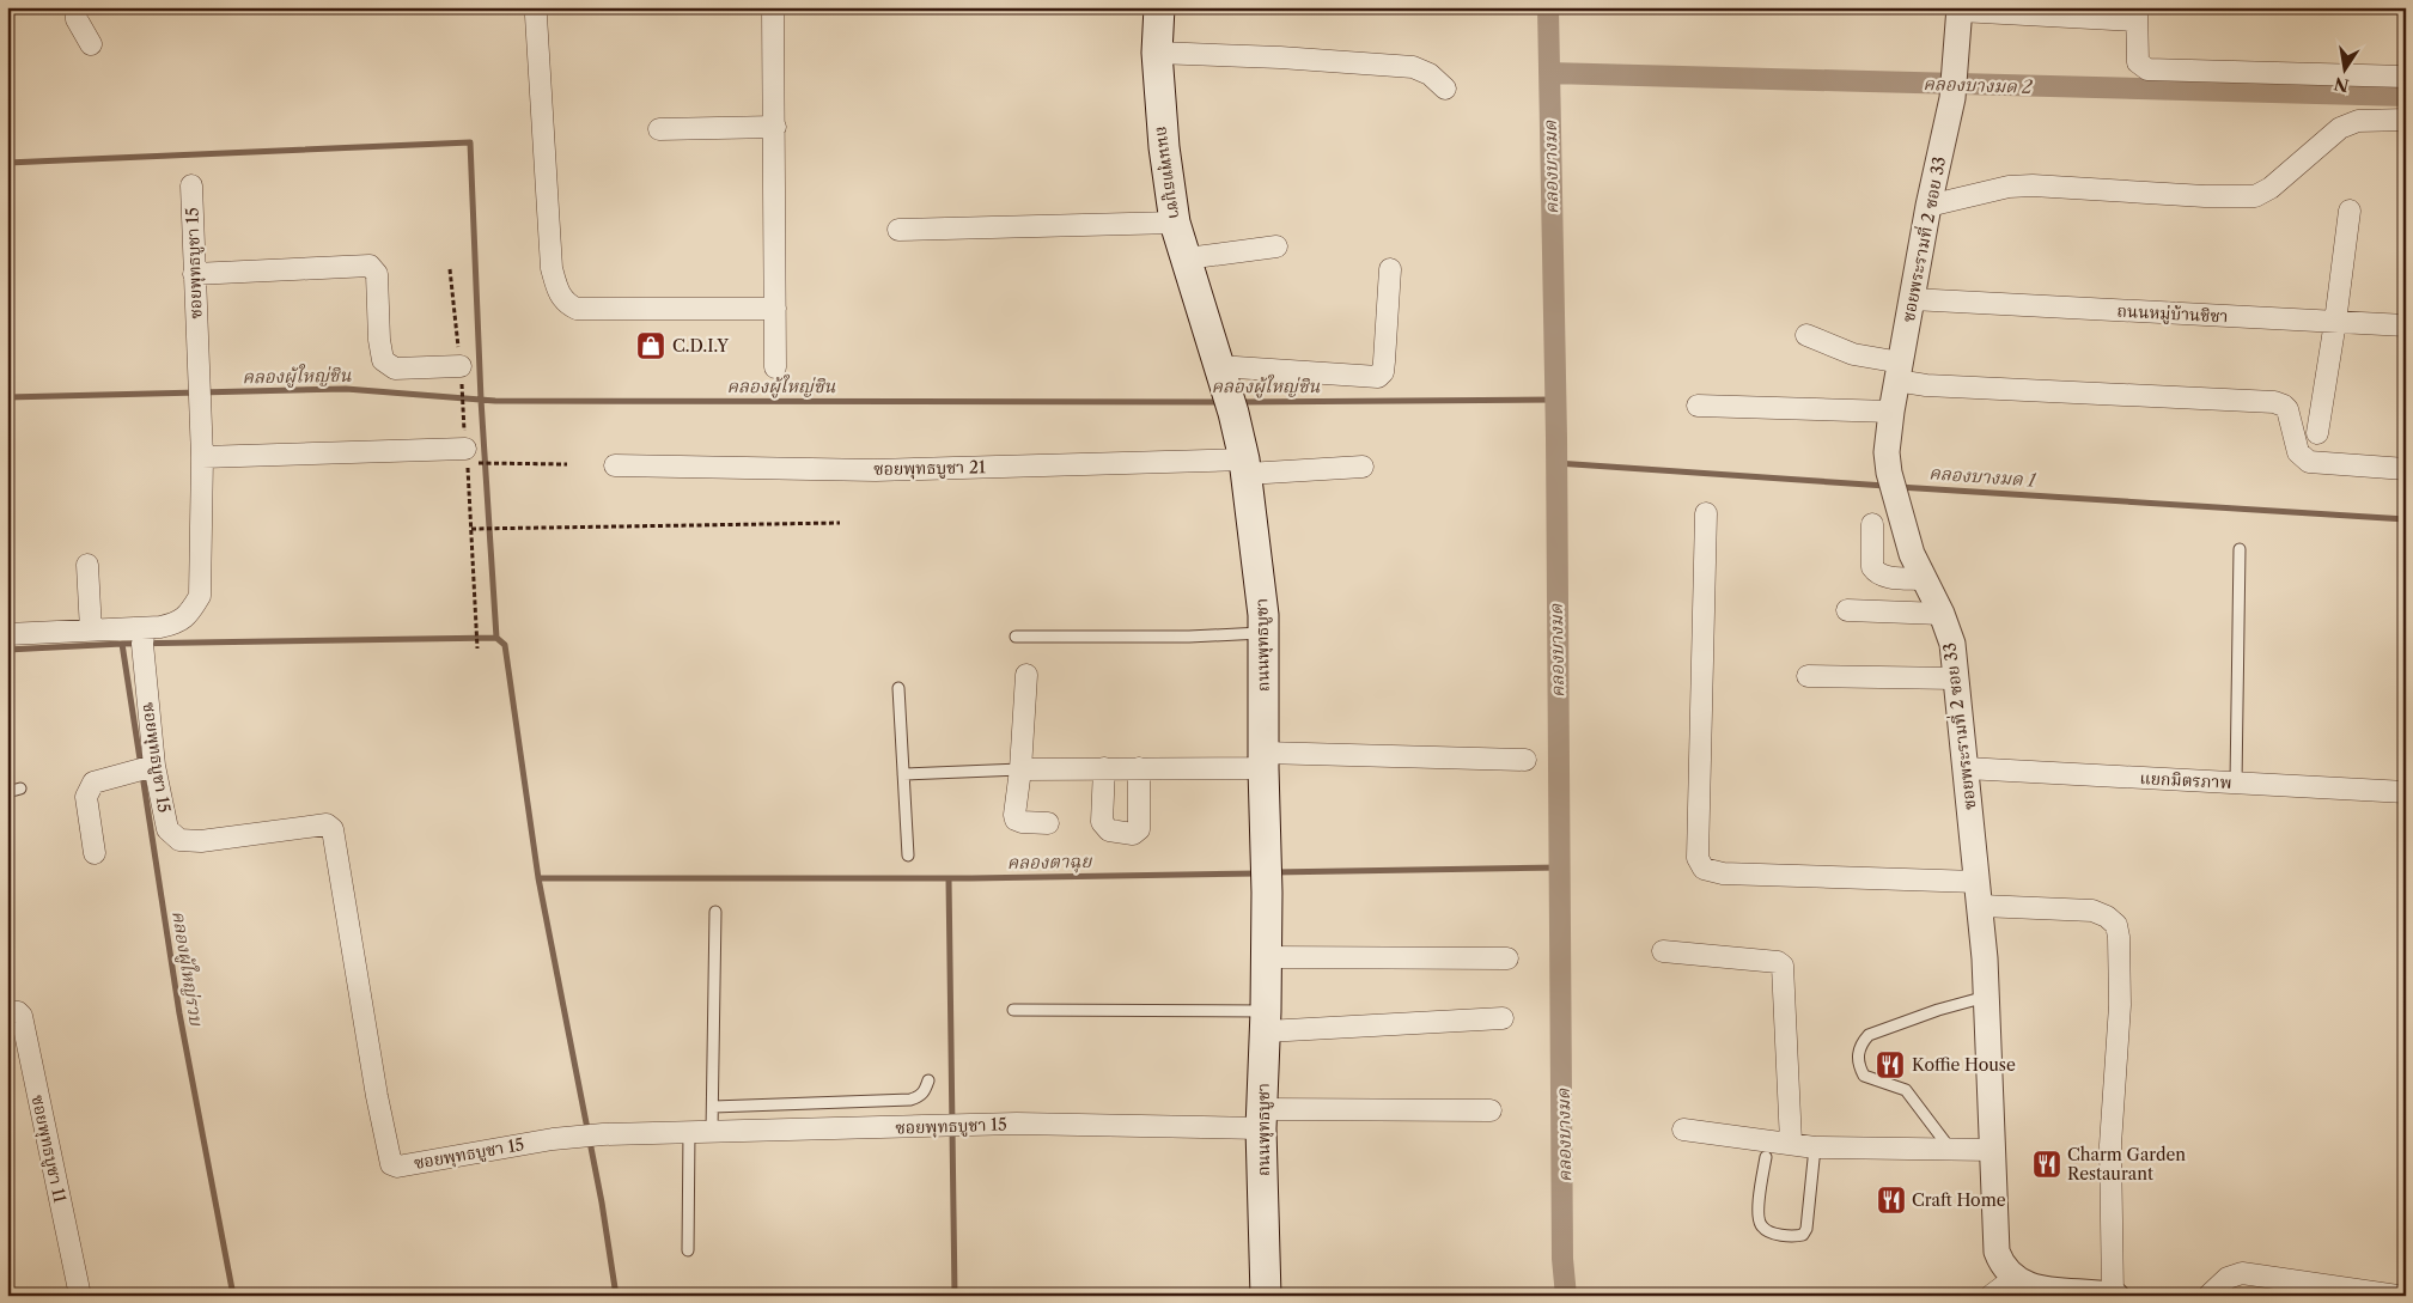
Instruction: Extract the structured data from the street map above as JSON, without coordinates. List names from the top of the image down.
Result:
{
  "streets": {
    "main road": ["ถนนพุทธบูชา"],
    "street": [
      "ซอยพระรามที่ 2 ซอย 33",
      "ซอยพุทธบูชา 15",
      "ถนนหมู่บ้านชิชา",
      "ซอยพุทธบูชา 21",
      "แยกมิตรภาพ",
      "ซอยพุทธบูชา 11"
    ]
  },
  "crossings": [
    ["ถนนพุทธบูชา", "ซอยพุทธบูชา 15"],
    ["ถนนพุทธบูชา", "ซอยพุทธบูชา 21"],
    ["ซอยพระรามที่ 2 ซอย 33", "ถนนหมู่บ้านชิชา"],
    ["ซอยพระรามที่ 2 ซอย 33", "แยกมิตรภาพ"]
  ],
  "water": [
    "คลองบางมด 2",
    "คลองบางมด",
    "คลองผู้ใหญ่ชิน",
    "คลองบางมด 1",
    "คลองตาฉุย",
    "คลองผู้ใหญ่รวบ"
  ],
  "places": {
    "shop": ["C.D.I.Y"],
    "restaurant": ["Koffie House", "Charm Garden Restaurant", "Craft Home"]
  },
  "north": "bottom"
}
